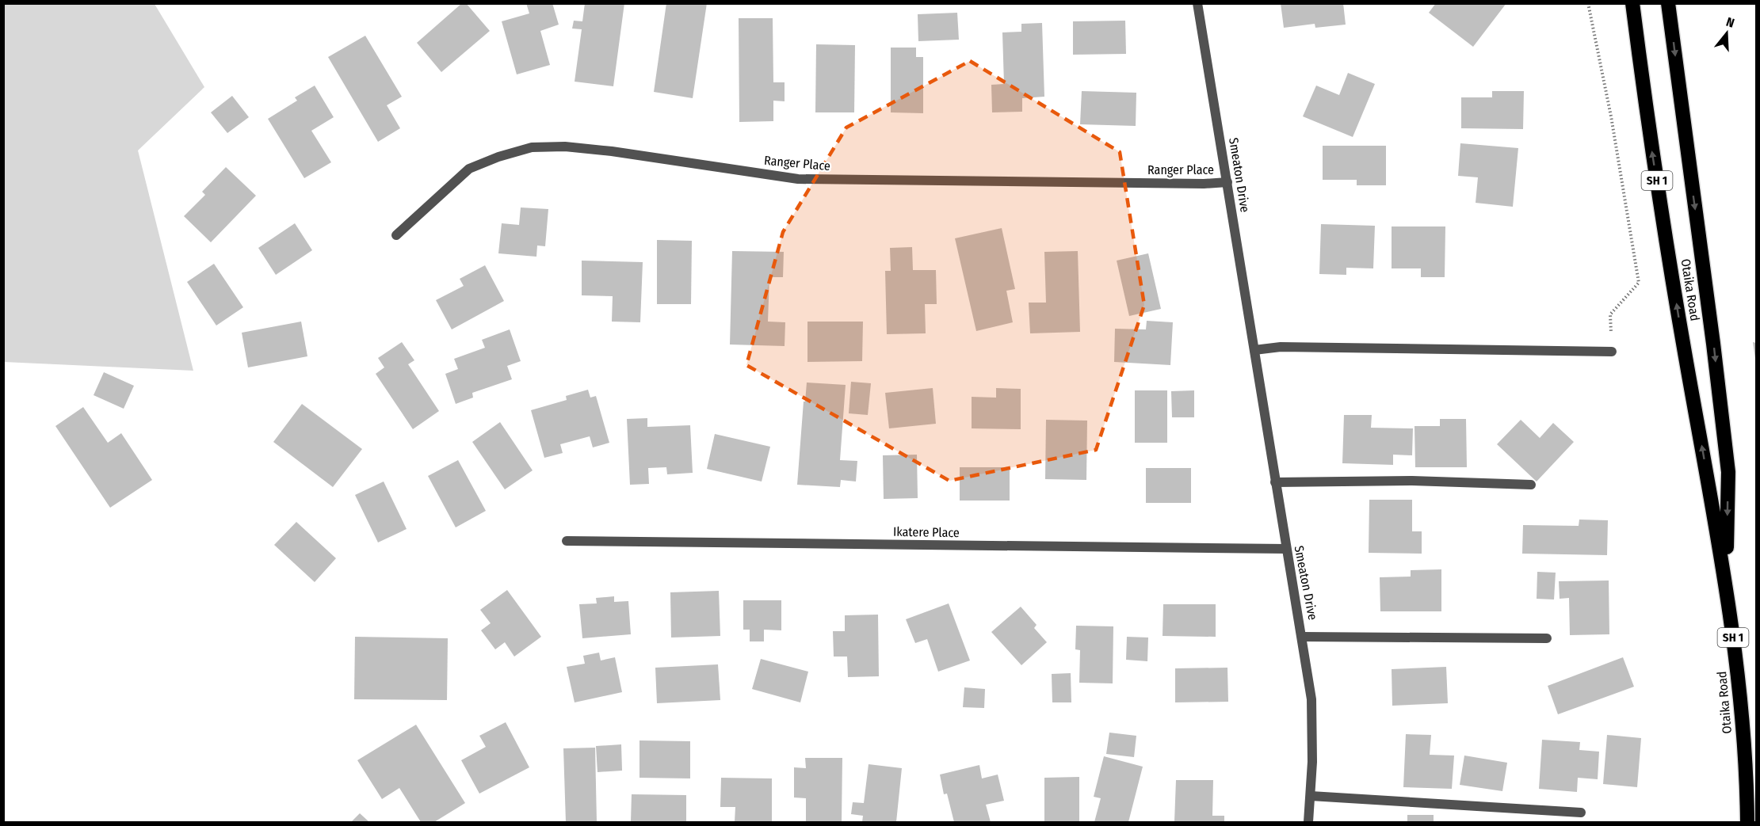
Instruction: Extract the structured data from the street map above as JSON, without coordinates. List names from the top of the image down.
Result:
{
  "streets": {
    "highway": ["SH 1", "Otaika Road"],
    "street": ["Ranger Place", "Smeaton Drive", "Ikatere Place"]
  },
  "crossings": [
    ["Ranger Place", "Smeaton Drive"],
    ["Smeaton Drive", "Ikatere Place"]
  ],
  "north": "top"
}
